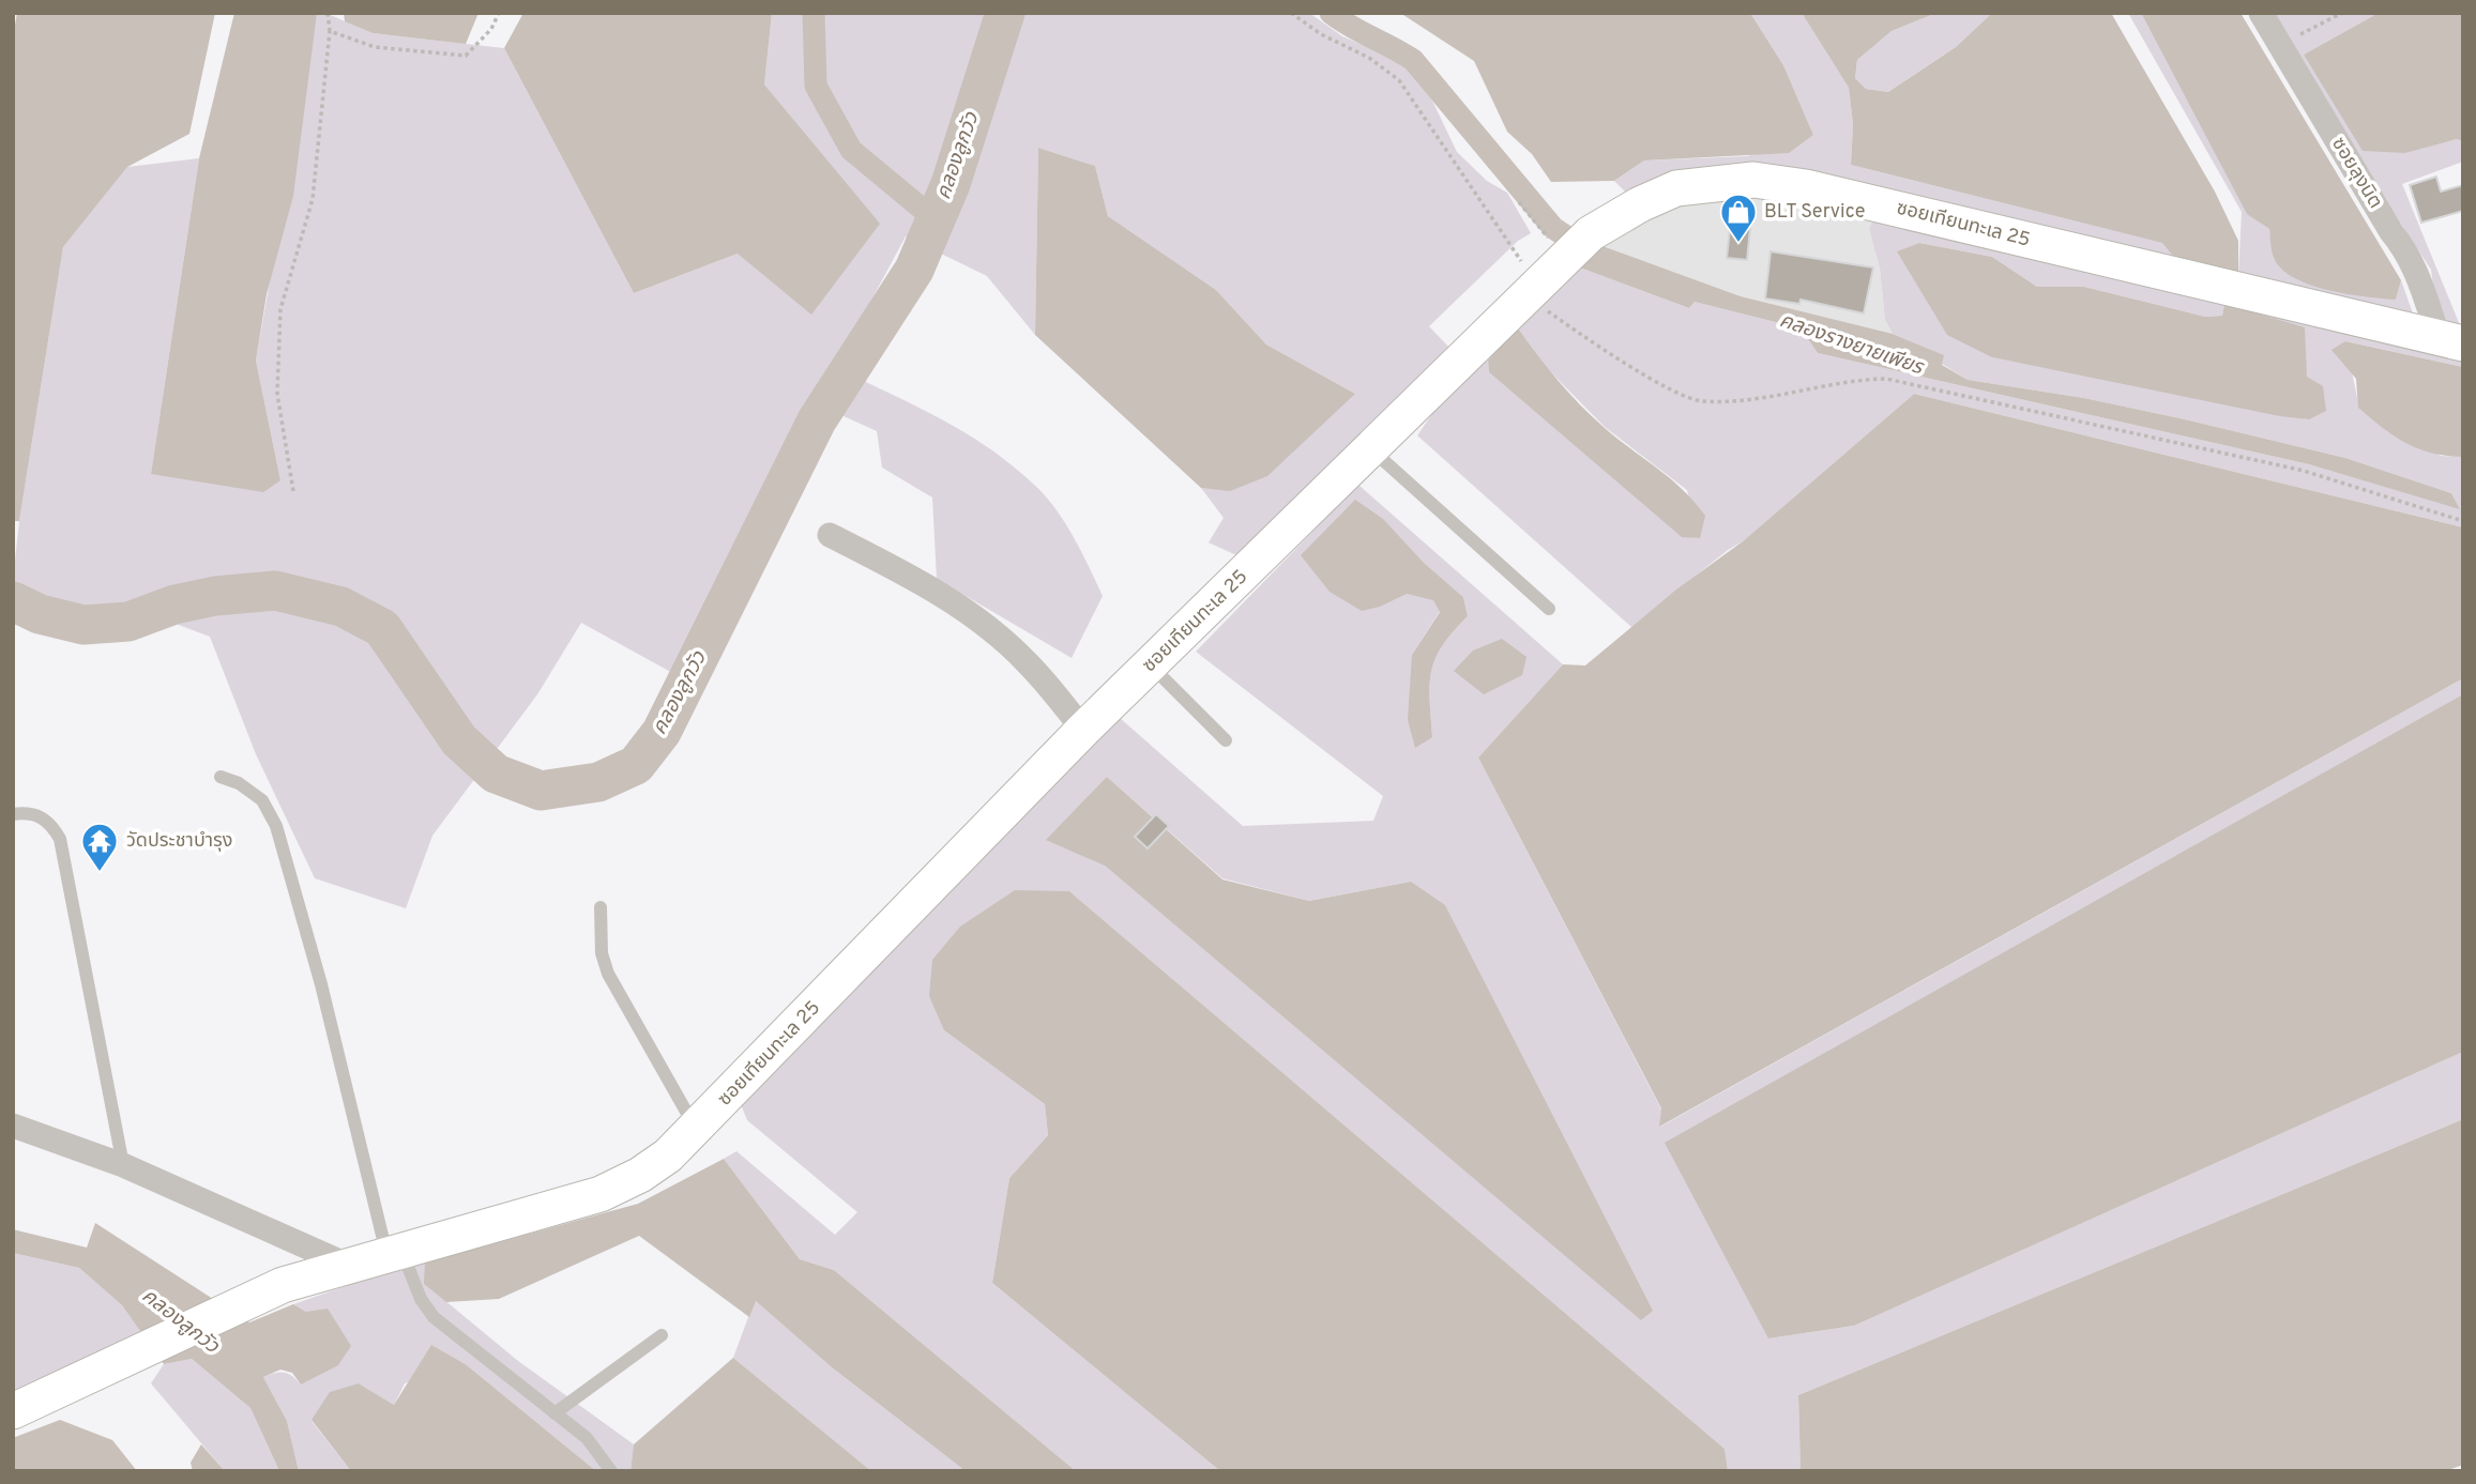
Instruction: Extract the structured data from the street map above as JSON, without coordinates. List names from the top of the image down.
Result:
{
  "streets": {
    "street": ["ซอยลุงนิต", "ซอยเทียนทะเล 25"]
  },
  "crossings": [
    ["ซอยลุงนิต", "ซอยเทียนทะเล 25"]
  ],
  "water": ["คลองลูกวัว", "คลองรางยายเพียร"],
  "places": {
    "shop": ["BLT Service"],
    "temple": ["วัดประชาบํารุง"]
  }
}
